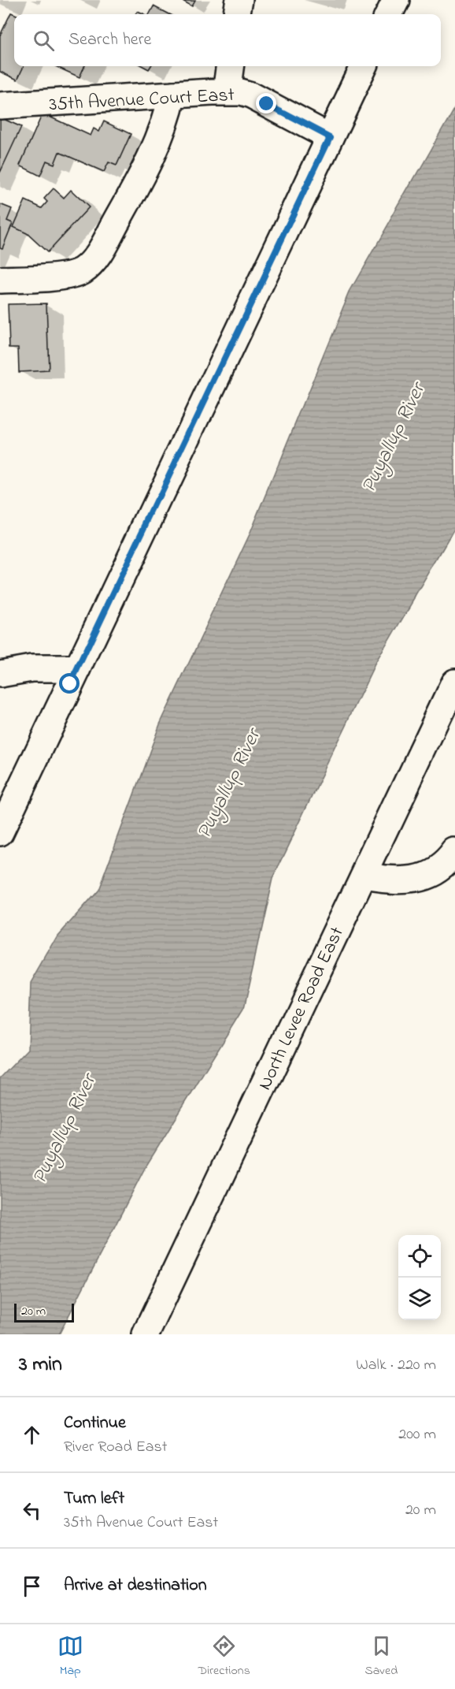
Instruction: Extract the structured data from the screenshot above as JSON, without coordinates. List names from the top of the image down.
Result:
{
  "streets": {
    "street": ["35th Avenue Court East", "North Levee Road East"]
  },
  "water": ["Puyallup River"],
  "scale_bar": "20 m",
  "page": {
    "search": "Search here",
    "scale": "20 m",
    "heading": ["3 min", "Walk · 220 m"],
    "list": [
      ["Continue", "River Road East", "200 m"],
      ["Turn left", "35th Avenue Court East", "20 m"],
      "Arrive at destination"
    ],
    "nav": ["Map", "Directions", "Saved"]
  }
}
